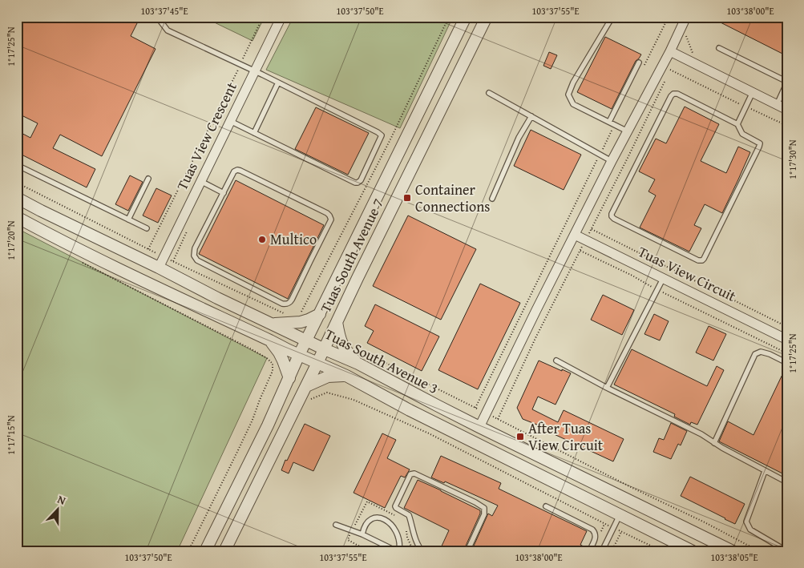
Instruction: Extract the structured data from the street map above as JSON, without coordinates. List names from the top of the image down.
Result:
{
  "streets": {
    "street": [
      "Tuas View Crescent",
      "Tuas South Avenue 7",
      "Tuas View Circuit",
      "Tuas South Avenue 3"
    ]
  },
  "crossings": [
    ["Tuas View Crescent", "Tuas South Avenue 3"],
    ["Tuas South Avenue 7", "Tuas South Avenue 3"]
  ],
  "places": {
    "transit": ["Container Connections", "After Tuas View Circuit"],
    "other": ["Multico"]
  },
  "north": "top",
  "coordinates": [
    "103°37'45\"E",
    "103°37'50\"E",
    "103°37'55\"E",
    "103°38'00\"E",
    "1°17'25\"N",
    "1°17'30\"N",
    "1°17'20\"N",
    "1°17'15\"N",
    "103°38'05\"E"
  ]
}
